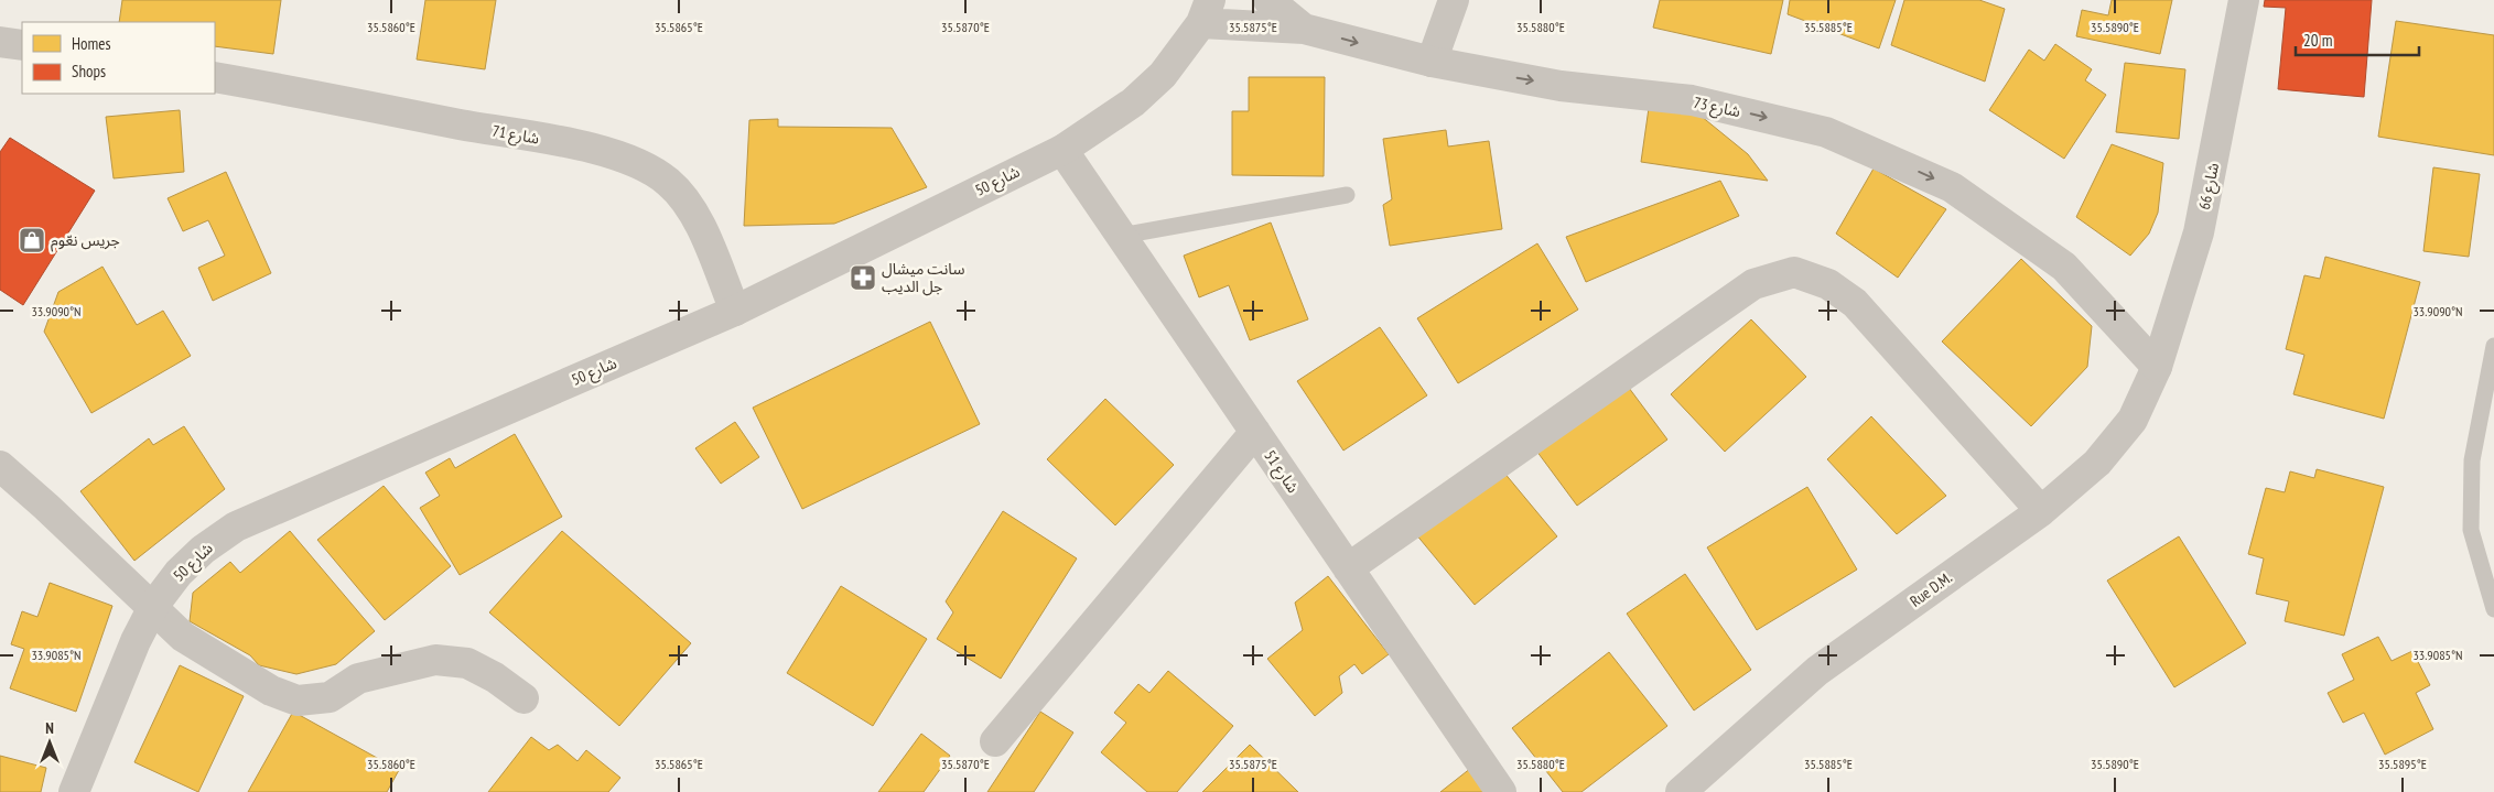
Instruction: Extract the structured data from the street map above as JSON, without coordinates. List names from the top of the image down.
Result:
{
  "streets": {
    "street": [
      "شارع 73",
      "شارع 71",
      "شارع 50",
      "شارع 66",
      "شارع 51",
      "Rue D.M."
    ]
  },
  "crossings": [
    ["شارع 73", "شارع 50"],
    ["شارع 73", "شارع 66"],
    ["شارع 73", "Rue D.M."],
    ["شارع 71", "شارع 50"],
    ["شارع 50", "شارع 51"],
    ["شارع 66", "Rue D.M."]
  ],
  "one_way": ["شارع 73"],
  "places": {
    "shop": ["جريس نعّوم"],
    "pharmacy": ["سانت ميشال جل الديب"]
  },
  "legend": ["Homes", "Shops"],
  "scale_bar": "20 m",
  "north": "top",
  "coordinates": [
    "35.5860°E",
    "35.5865°E",
    "35.5870°E",
    "35.5875°E",
    "35.5880°E",
    "35.5885°E",
    "35.5890°E",
    "33.9090°N",
    "33.9085°N",
    "35.5895°E"
  ]
}
